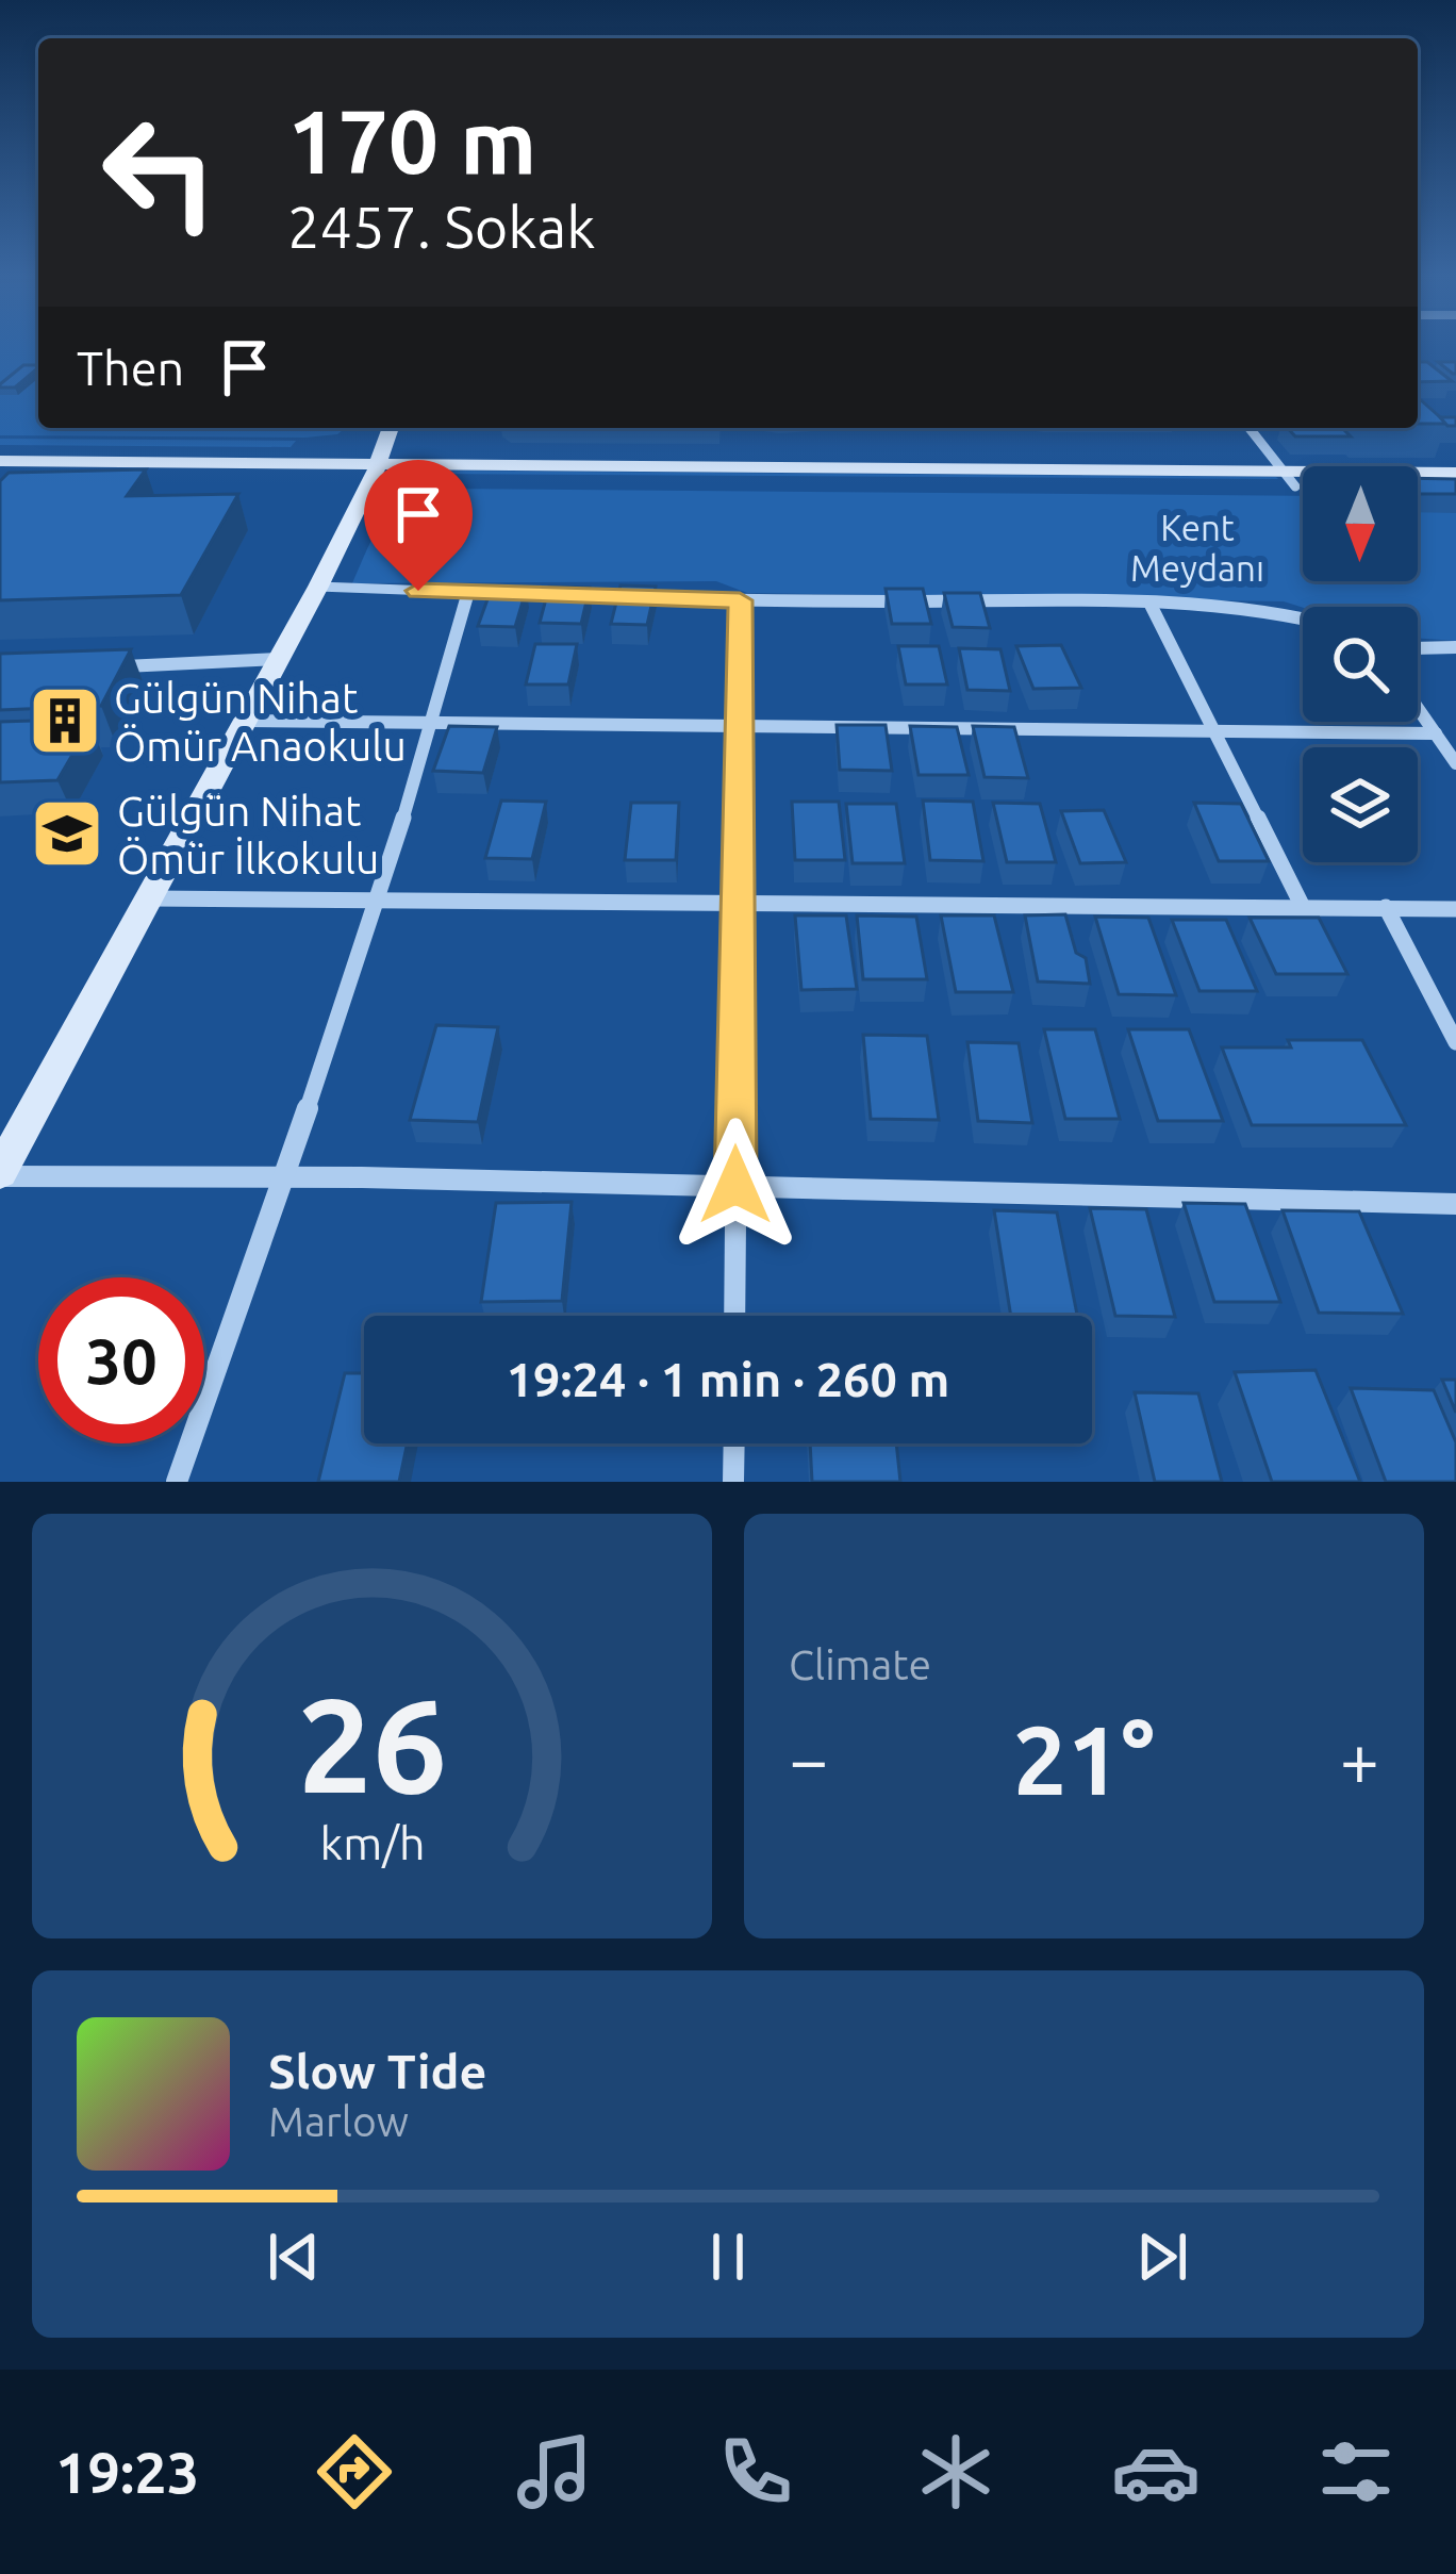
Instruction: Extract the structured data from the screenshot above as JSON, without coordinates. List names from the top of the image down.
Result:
{
  "parks": ["Kent Meydanı"],
  "places": {
    "building": ["Gülgün Nihat Ömür Anaokulu"],
    "school or university": ["Gülgün Nihat Ömür İlkokulu"]
  },
  "north": "bottom",
  "page": {
    "turn": ["170 m", "2457. Sokak"],
    "then": "Then",
    "limit": "30",
    "trip": "19:24 · 1 min · 260 m",
    "tile": "Climate",
    "heat": ["−", "21°", "+"],
    "song": ["Slow Tide", "Marlow"],
    "tabs": "19:23",
    "gauge": ["26", "km/h"]
  }
}
